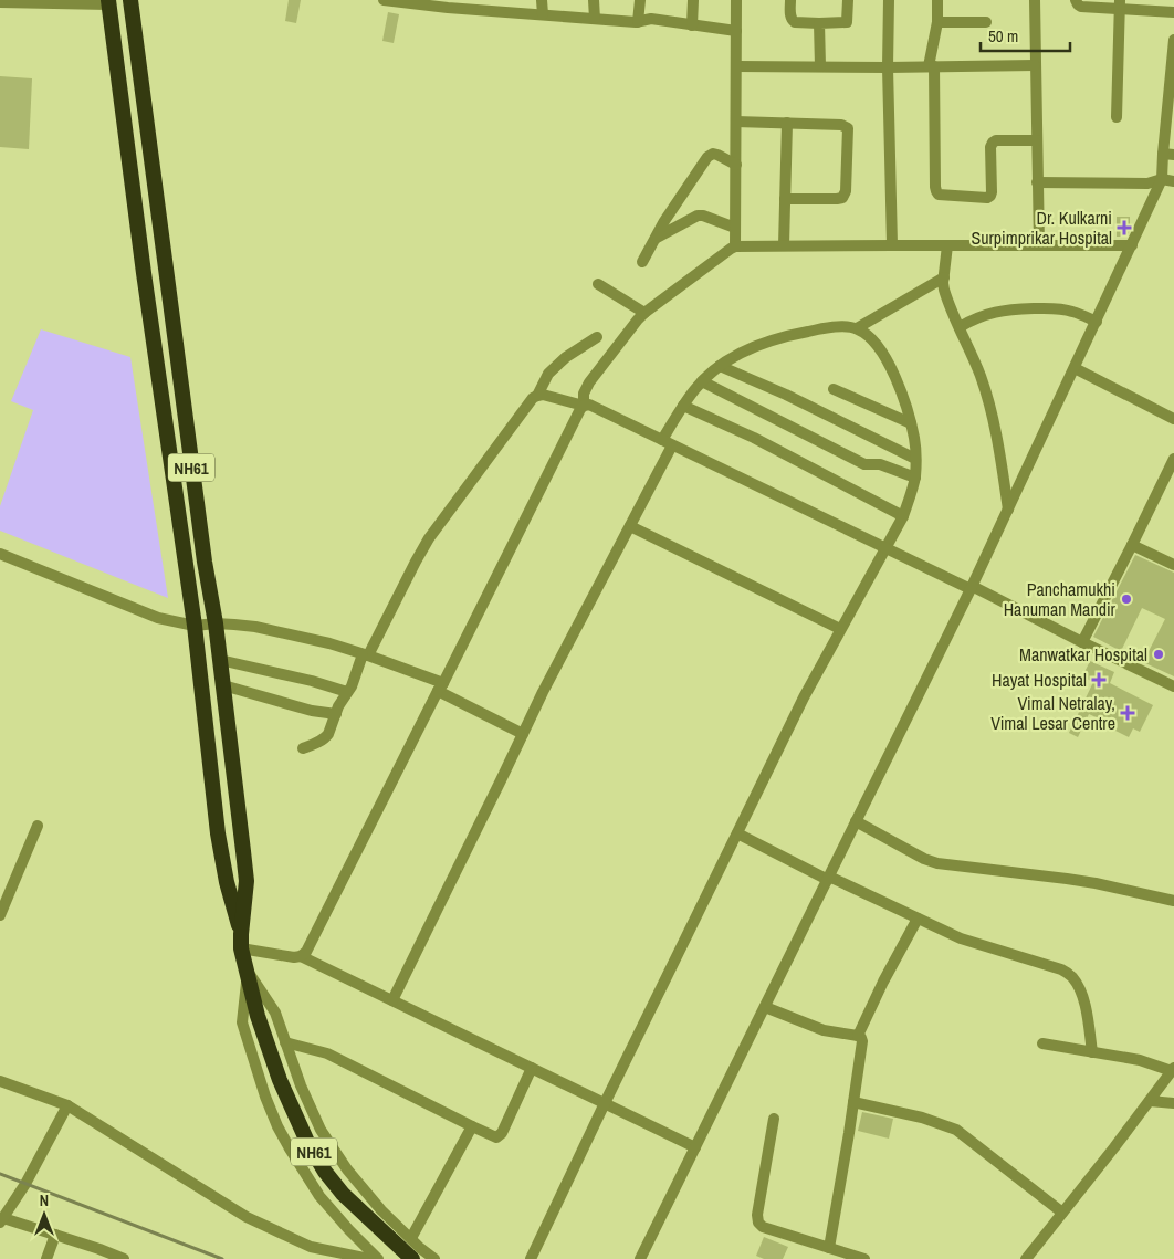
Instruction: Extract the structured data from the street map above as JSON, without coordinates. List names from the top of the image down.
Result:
{
  "streets": {
    "highway": ["NH61"]
  },
  "places": {
    "health": ["Dr. Kulkarni Surpimprikar Hospital", "Hayat Hospital", "Vimal Netralay, Vimal Lesar Centre"],
    "other": ["Panchamukhi Hanuman Mandir", "Manwatkar Hospital"]
  },
  "scale_bar": "50 m",
  "north": "top"
}
